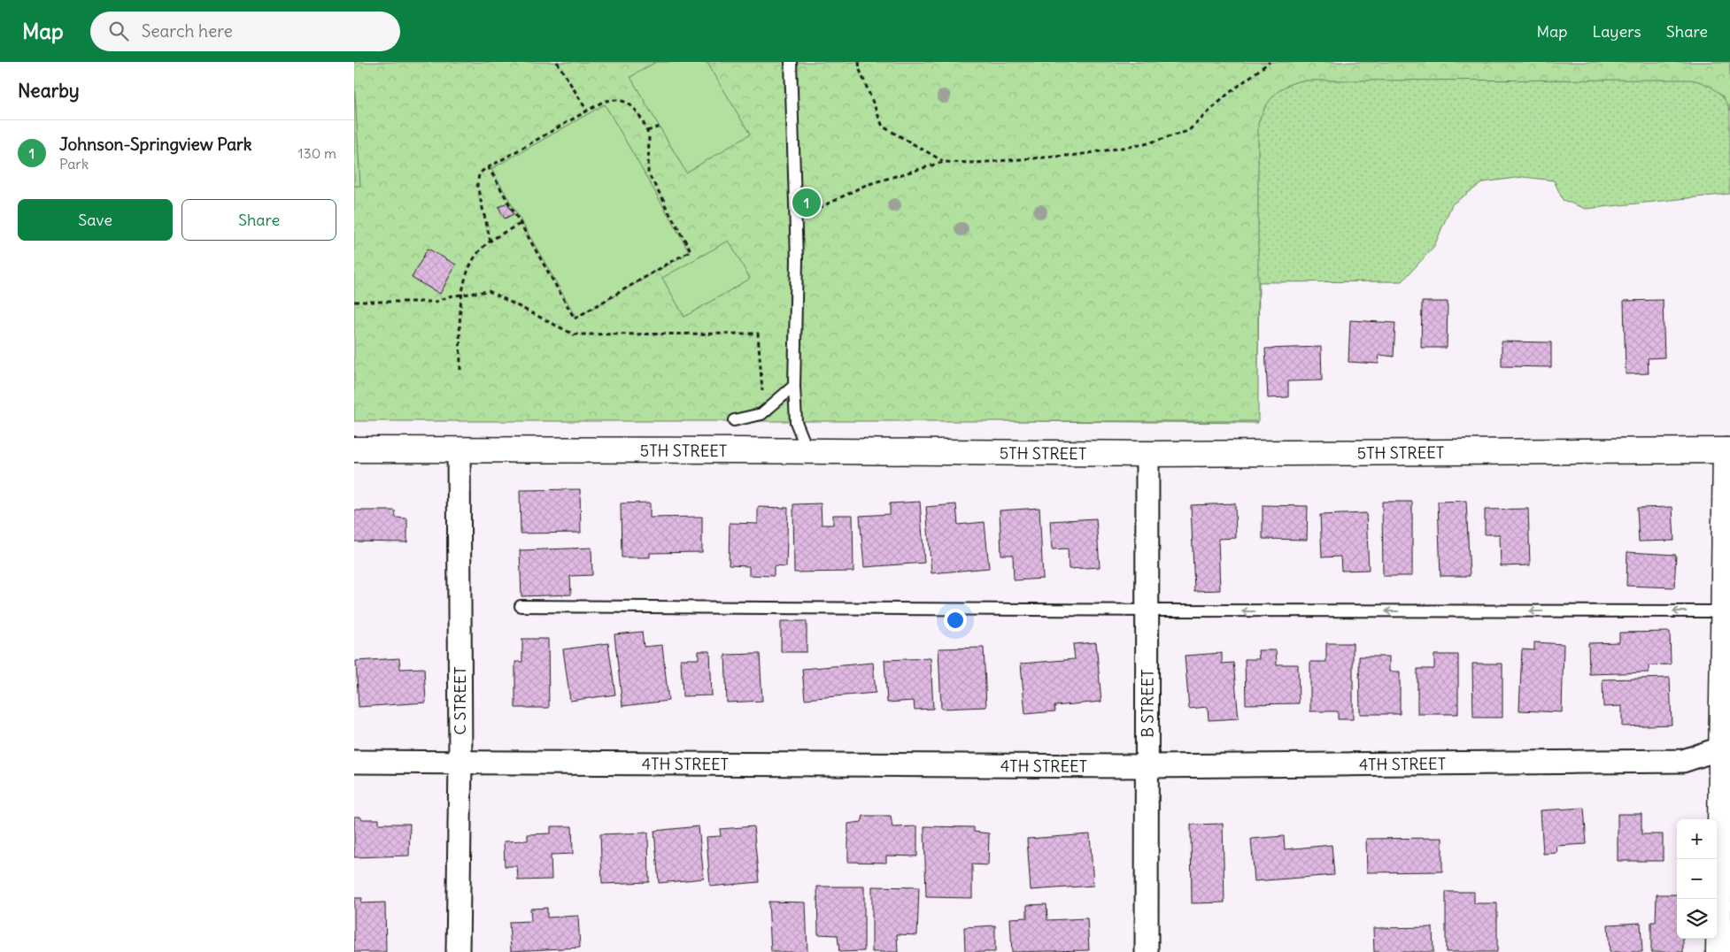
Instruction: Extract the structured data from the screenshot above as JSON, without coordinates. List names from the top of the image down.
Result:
{
  "streets": {
    "street": [
      "5TH STREET",
      "C STREET",
      "B STREET",
      "4TH STREET"
    ]
  },
  "crossings": [
    ["5TH STREET", "C STREET"],
    ["5TH STREET", "B STREET"],
    ["C STREET", "4TH STREET"],
    ["B STREET", "4TH STREET"]
  ],
  "page": {
    "header": "Map",
    "search": "Search here",
    "nav": ["Map", "Layers", "Share"],
    "heading": "Nearby",
    "list": [
      {
        "mark": "1",
        "name": "Johnson-Springview Park",
        "note": "Park",
        "value": "130 m"
      }
    ],
    "buttons": ["Save", "Share"],
    "pins": "1",
    "map_buttons": ["+", "−"]
  }
}
